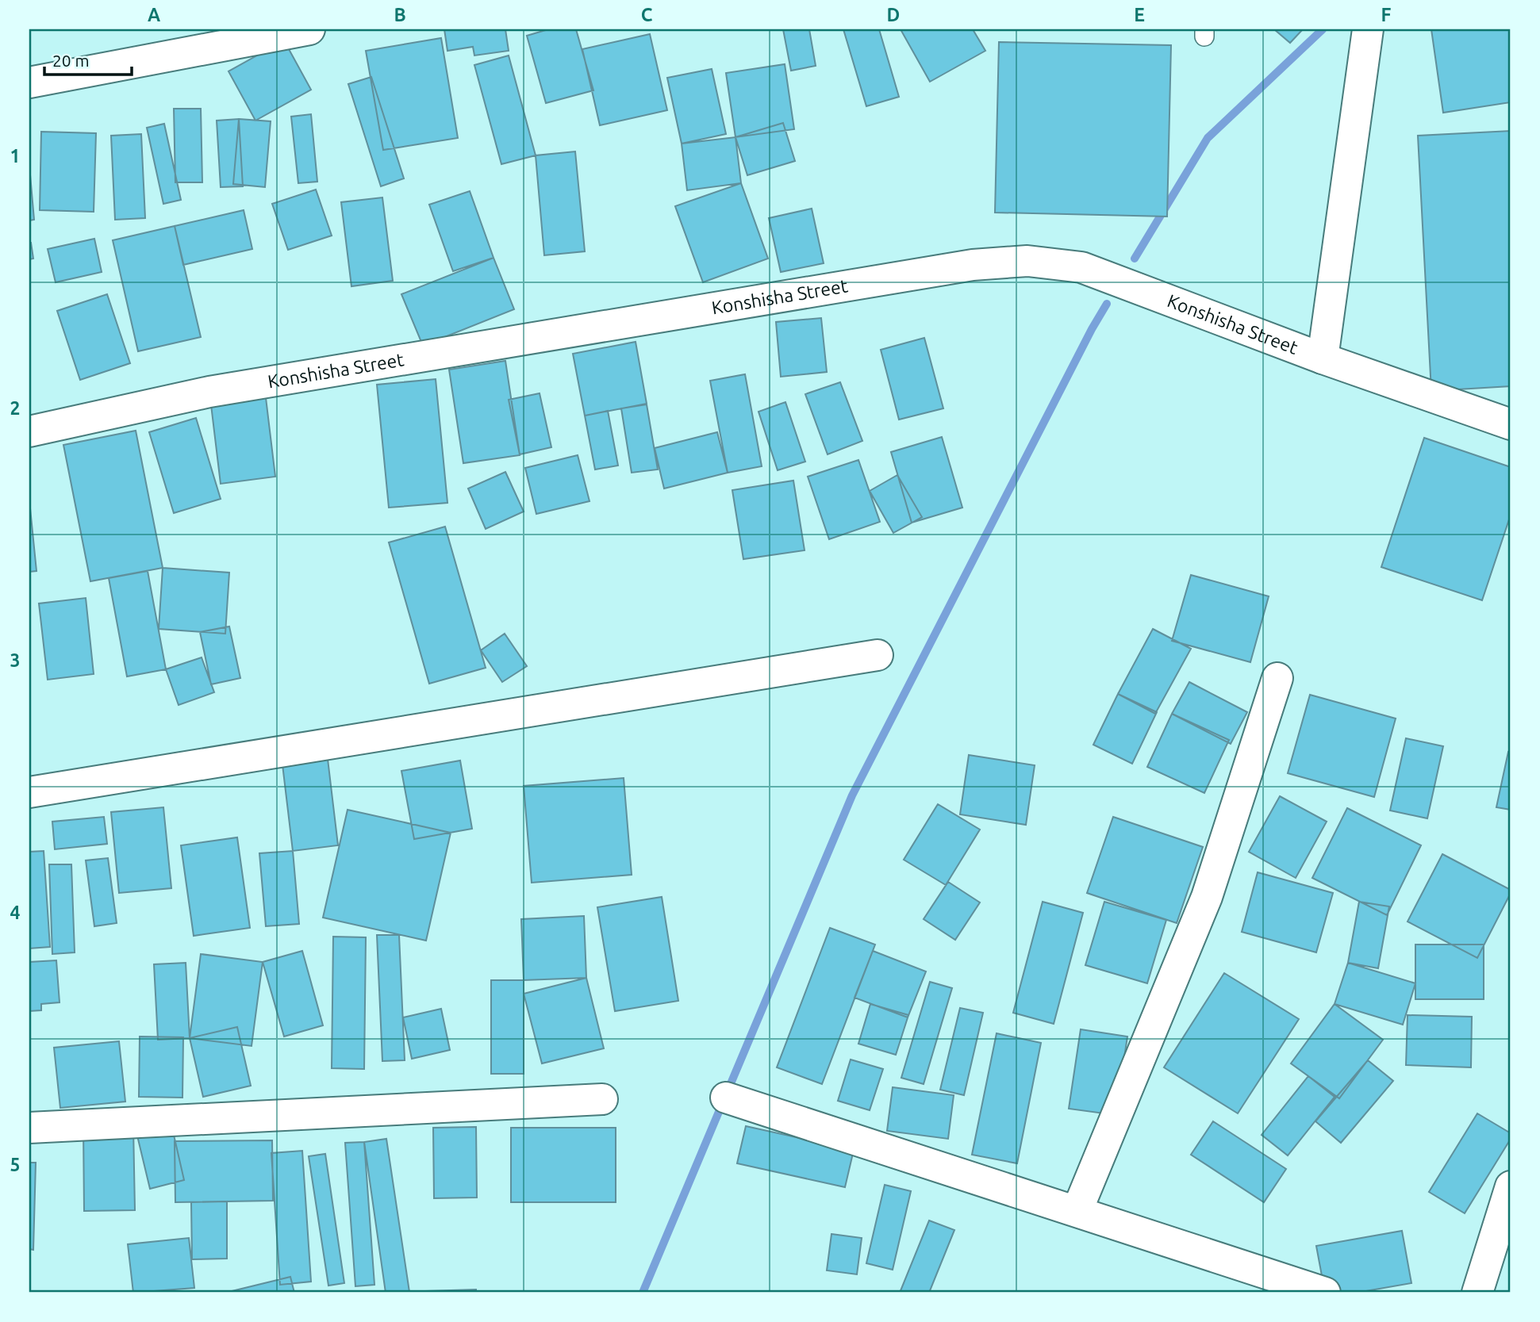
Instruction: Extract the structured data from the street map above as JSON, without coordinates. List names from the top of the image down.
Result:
{
  "streets": {
    "street": ["Konshisha Street"]
  },
  "scale_bar": "20 m",
  "grid": {
    "columns": [
      "A",
      "B",
      "C",
      "D",
      "E",
      "F"
    ],
    "rows": [
      "1",
      "2",
      "3",
      "4",
      "5"
    ]
  }
}
